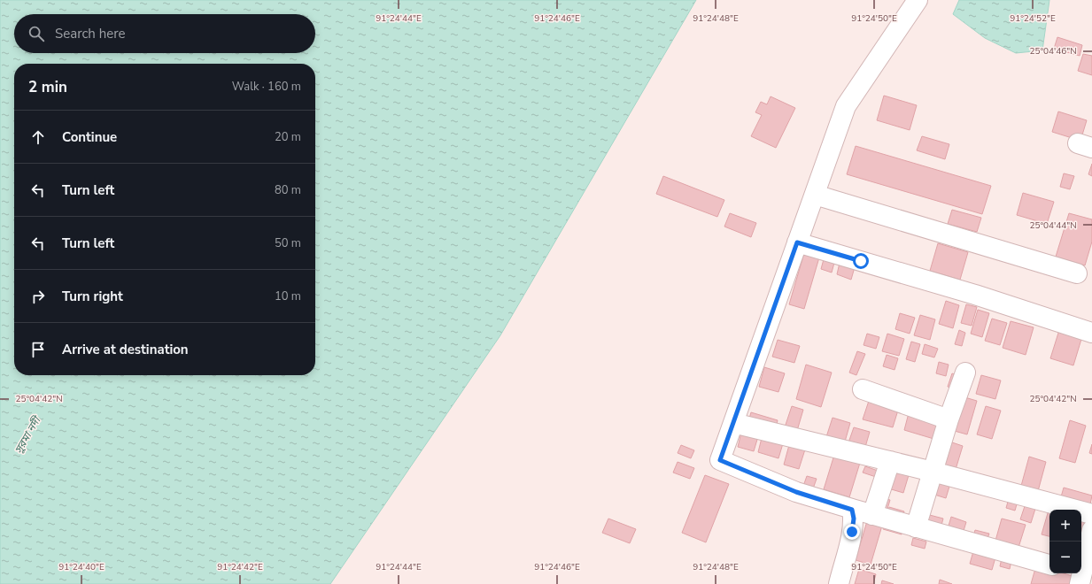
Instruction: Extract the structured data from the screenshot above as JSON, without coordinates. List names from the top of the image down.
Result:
{
  "water": ["সুরমা নদী"],
  "page": {
    "search": "Search here",
    "heading": ["2 min", "Walk · 160 m"],
    "list": [
      ["Continue", "20 m"],
      ["Turn left", "80 m"],
      ["Turn left", "50 m"],
      ["Turn right", "10 m"],
      "Arrive at destination"
    ],
    "map_buttons": ["+", "−"]
  },
  "coordinates": [
    "91°24'44\"E",
    "91°24'46\"E",
    "91°24'48\"E",
    "91°24'50\"E",
    "91°24'52\"E",
    "25°04'46\"N",
    "25°04'44\"N",
    "25°04'42\"N",
    "91°24'40\"E",
    "91°24'42\"E"
  ]
}
